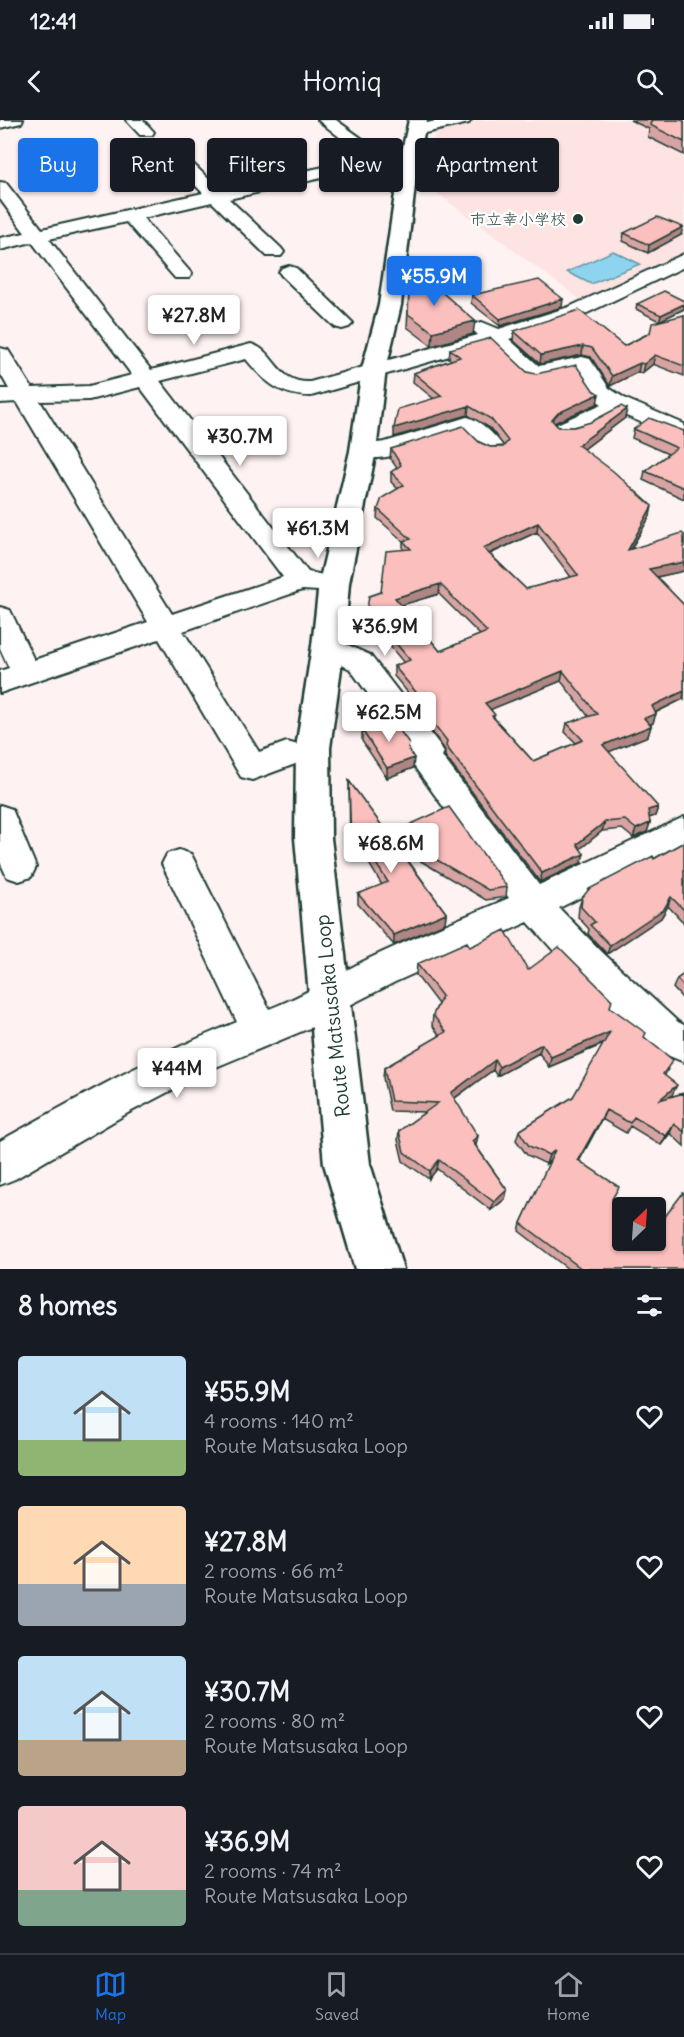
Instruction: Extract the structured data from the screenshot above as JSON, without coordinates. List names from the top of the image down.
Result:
{
  "streets": {
    "main road": ["Route Matsusaka Loop"]
  },
  "places": ["市立幸小学校"],
  "north": "top right",
  "page": {
    "status": "12:41",
    "header": "Homiq",
    "chip": [
      "Buy",
      "Rent",
      "Filters",
      "New",
      "Apartment"
    ],
    "price": [
      "¥55.9M",
      "¥27.8M",
      "¥30.7M",
      "¥61.3M",
      "¥36.9M",
      "¥62.5M",
      "¥68.6M",
      "¥44M"
    ],
    "heading": "8 homes",
    "list": [
      {
        "name": "¥55.9M",
        "note": "4 rooms · 140 m² · Route Matsusaka Loop"
      },
      {
        "name": "¥27.8M",
        "note": "2 rooms · 66 m² · Route Matsusaka Loop"
      },
      {
        "name": "¥30.7M",
        "note": "2 rooms · 80 m² · Route Matsusaka Loop"
      },
      {
        "name": "¥36.9M",
        "note": "2 rooms · 74 m² · Route Matsusaka Loop"
      }
    ],
    "tabs": ["Map", "Saved", "Home"]
  }
}
